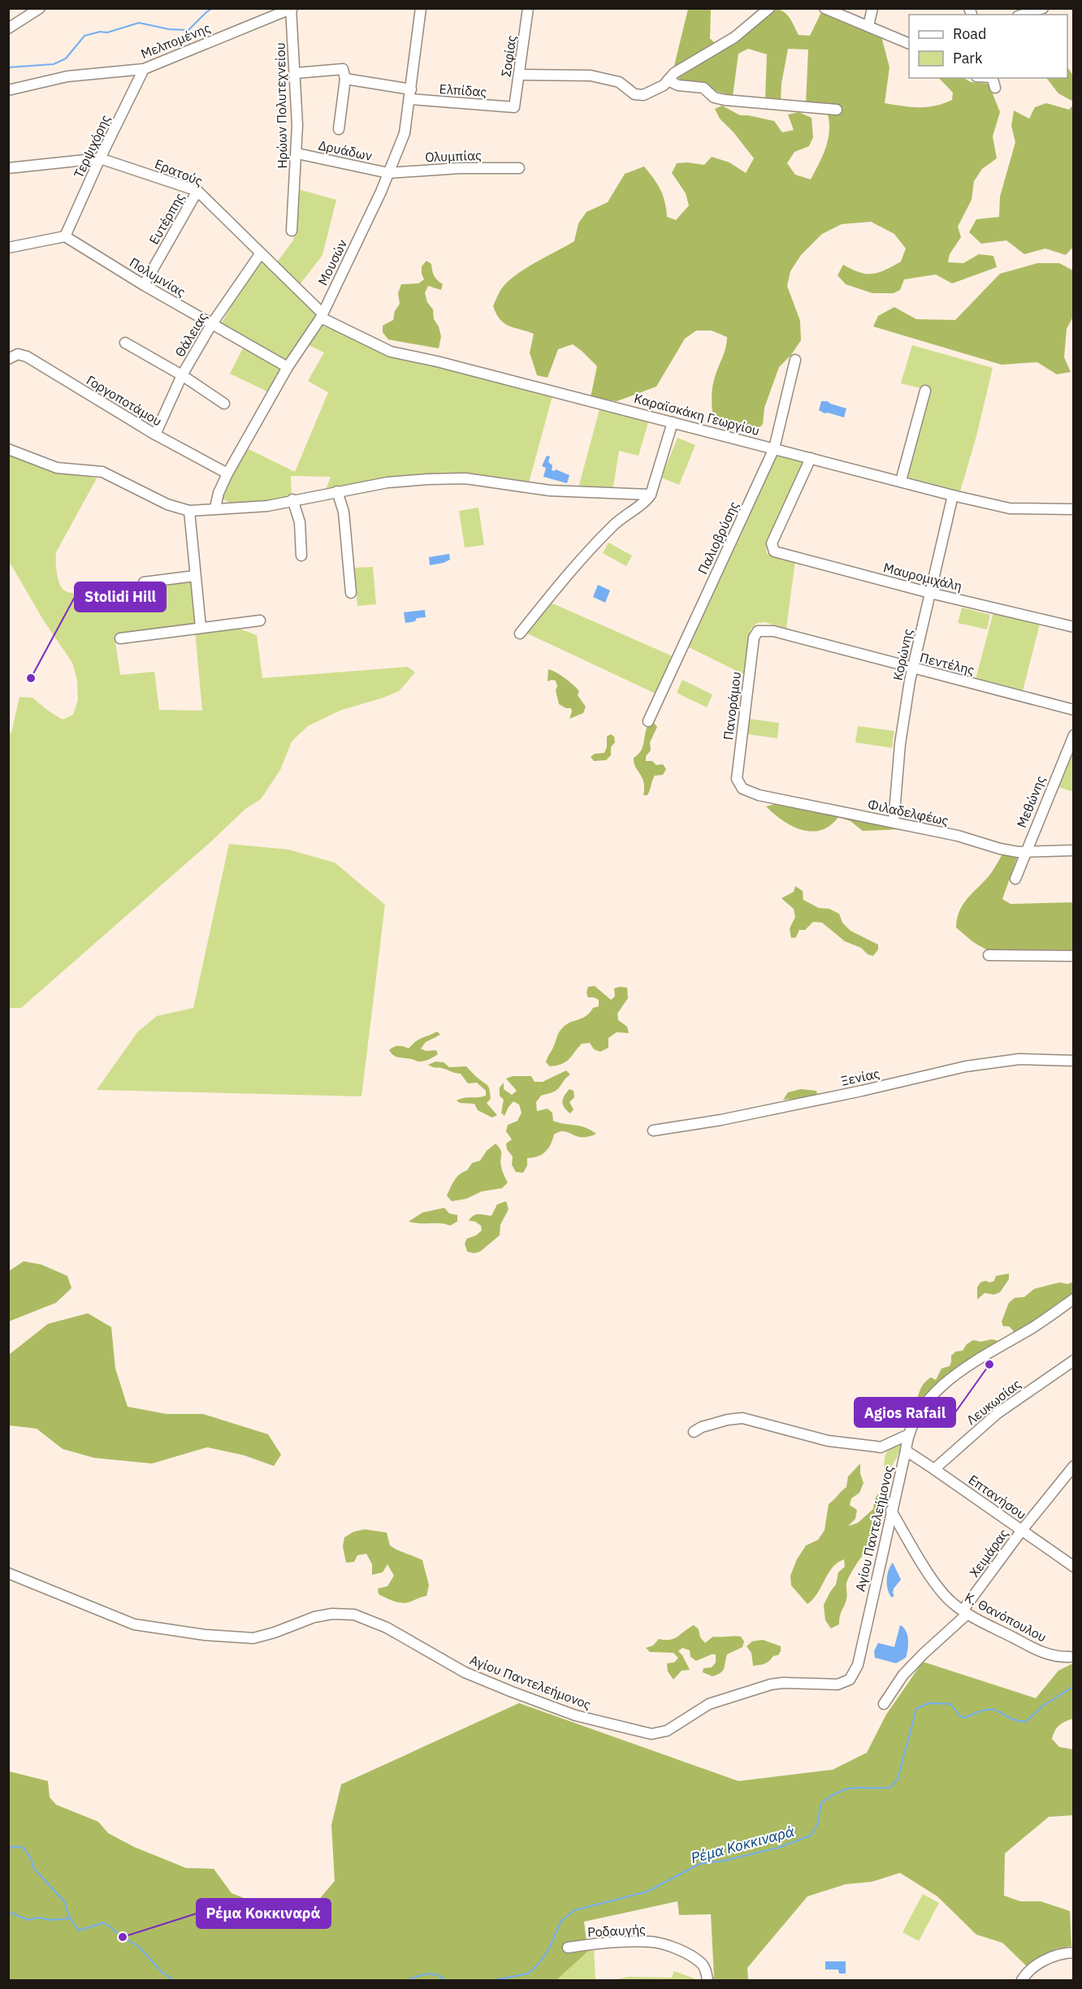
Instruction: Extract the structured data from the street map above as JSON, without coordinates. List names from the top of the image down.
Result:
{
  "streets": {
    "street": [
      "Μελπομένης",
      "Σοφίας",
      "Ελπίδας",
      "Ηρώων Πολυτεχνείου",
      "Τερψιχόρης",
      "Δρυάδων",
      "Ολυμπίας",
      "Ερατούς",
      "Ευτέρπης",
      "Μουσών",
      "Πολυμνίας",
      "Θάλειας",
      "Γοργοποτάμου",
      "Καραϊσκάκη Γεωργίου",
      "Παλιοβρύσης",
      "Μαυρομιχάλη",
      "Κορώνης",
      "Πεντέλης",
      "Πανοράμου",
      "Μεθώνης",
      "Φιλαδελφέως",
      "Ξενίας",
      "Λευκωσίας",
      "Επτανήσου",
      "Αγίου Παντελεήμονος",
      "Χειμάρας",
      "Κ. Θανόπουλου",
      "Ροδαυγής"
    ]
  },
  "crossings": [
    ["Μελπομένης", "Ηρώων Πολυτεχνείου"],
    ["Μελπομένης", "Τερψιχόρης"],
    ["Σοφίας", "Ελπίδας"],
    ["Ελπίδας", "Ηρώων Πολυτεχνείου"],
    ["Ελπίδας", "Μουσών"],
    ["Ηρώων Πολυτεχνείου", "Δρυάδων"],
    ["Τερψιχόρης", "Ερατούς"],
    ["Τερψιχόρης", "Πολυμνίας"],
    ["Δρυάδων", "Ολυμπίας"],
    ["Δρυάδων", "Μουσών"],
    ["Ολυμπίας", "Μουσών"],
    ["Ερατούς", "Ευτέρπης"],
    ["Ερατούς", "Μουσών"],
    ["Ερατούς", "Θάλειας"],
    ["Ερατούς", "Καραϊσκάκη Γεωργίου"],
    ["Ευτέρπης", "Πολυμνίας"],
    ["Μουσών", "Πολυμνίας"],
    ["Μουσών", "Γοργοποτάμου"],
    ["Μουσών", "Καραϊσκάκη Γεωργίου"],
    ["Πολυμνίας", "Θάλειας"],
    ["Θάλειας", "Γοργοποτάμου"],
    ["Καραϊσκάκη Γεωργίου", "Παλιοβρύσης"],
    ["Καραϊσκάκη Γεωργίου", "Μαυρομιχάλη"],
    ["Καραϊσκάκη Γεωργίου", "Κορώνης"],
    ["Μαυρομιχάλη", "Κορώνης"],
    ["Κορώνης", "Πεντέλης"],
    ["Κορώνης", "Φιλαδελφέως"],
    ["Πεντέλης", "Πανοράμου"],
    ["Πανοράμου", "Φιλαδελφέως"],
    ["Μεθώνης", "Φιλαδελφέως"],
    ["Λευκωσίας", "Επτανήσου"],
    ["Επτανήσου", "Αγίου Παντελεήμονος"],
    ["Επτανήσου", "Χειμάρας"],
    ["Αγίου Παντελεήμονος", "Κ. Θανόπουλου"],
    ["Χειμάρας", "Κ. Θανόπουλου"]
  ],
  "water": ["Ρέμα Κοκκιναρά"],
  "places": ["Stolidi Hill", "Agios Rafail", "Ρέμα Κοκκιναρά"],
  "legend": ["Road", "Park"]
}
